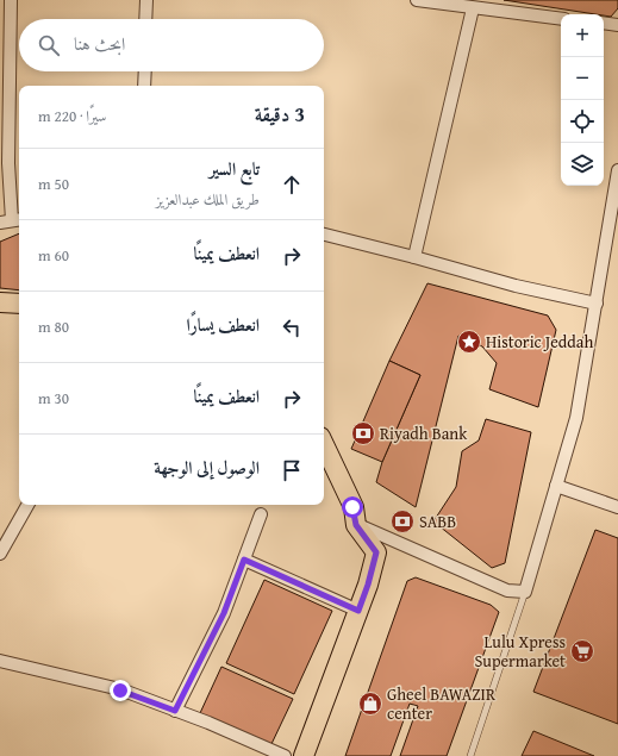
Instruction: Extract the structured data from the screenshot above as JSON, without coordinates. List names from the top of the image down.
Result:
{
  "places": {
    "place": ["Historic Jeddah"],
    "bank": ["Riyadh Bank", "SABB"],
    "supermarket": ["Lulu Xpress Supermarket"],
    "shop": ["Gheel BAWAZIR center"]
  },
  "page": {
    "map_buttons": ["+", "−"],
    "search": "ابحث هنا",
    "heading": ["3 دقيقة", "سيرًا · 220 m"],
    "list": [
      ["تابع السير", "طريق الملك عبدالعزيز", "50 m"],
      ["انعطف يمينًا", "60 m"],
      ["انعطف يسارًا", "80 m"],
      ["انعطف يمينًا", "30 m"],
      "الوصول إلى الوجهة"
    ]
  }
}
